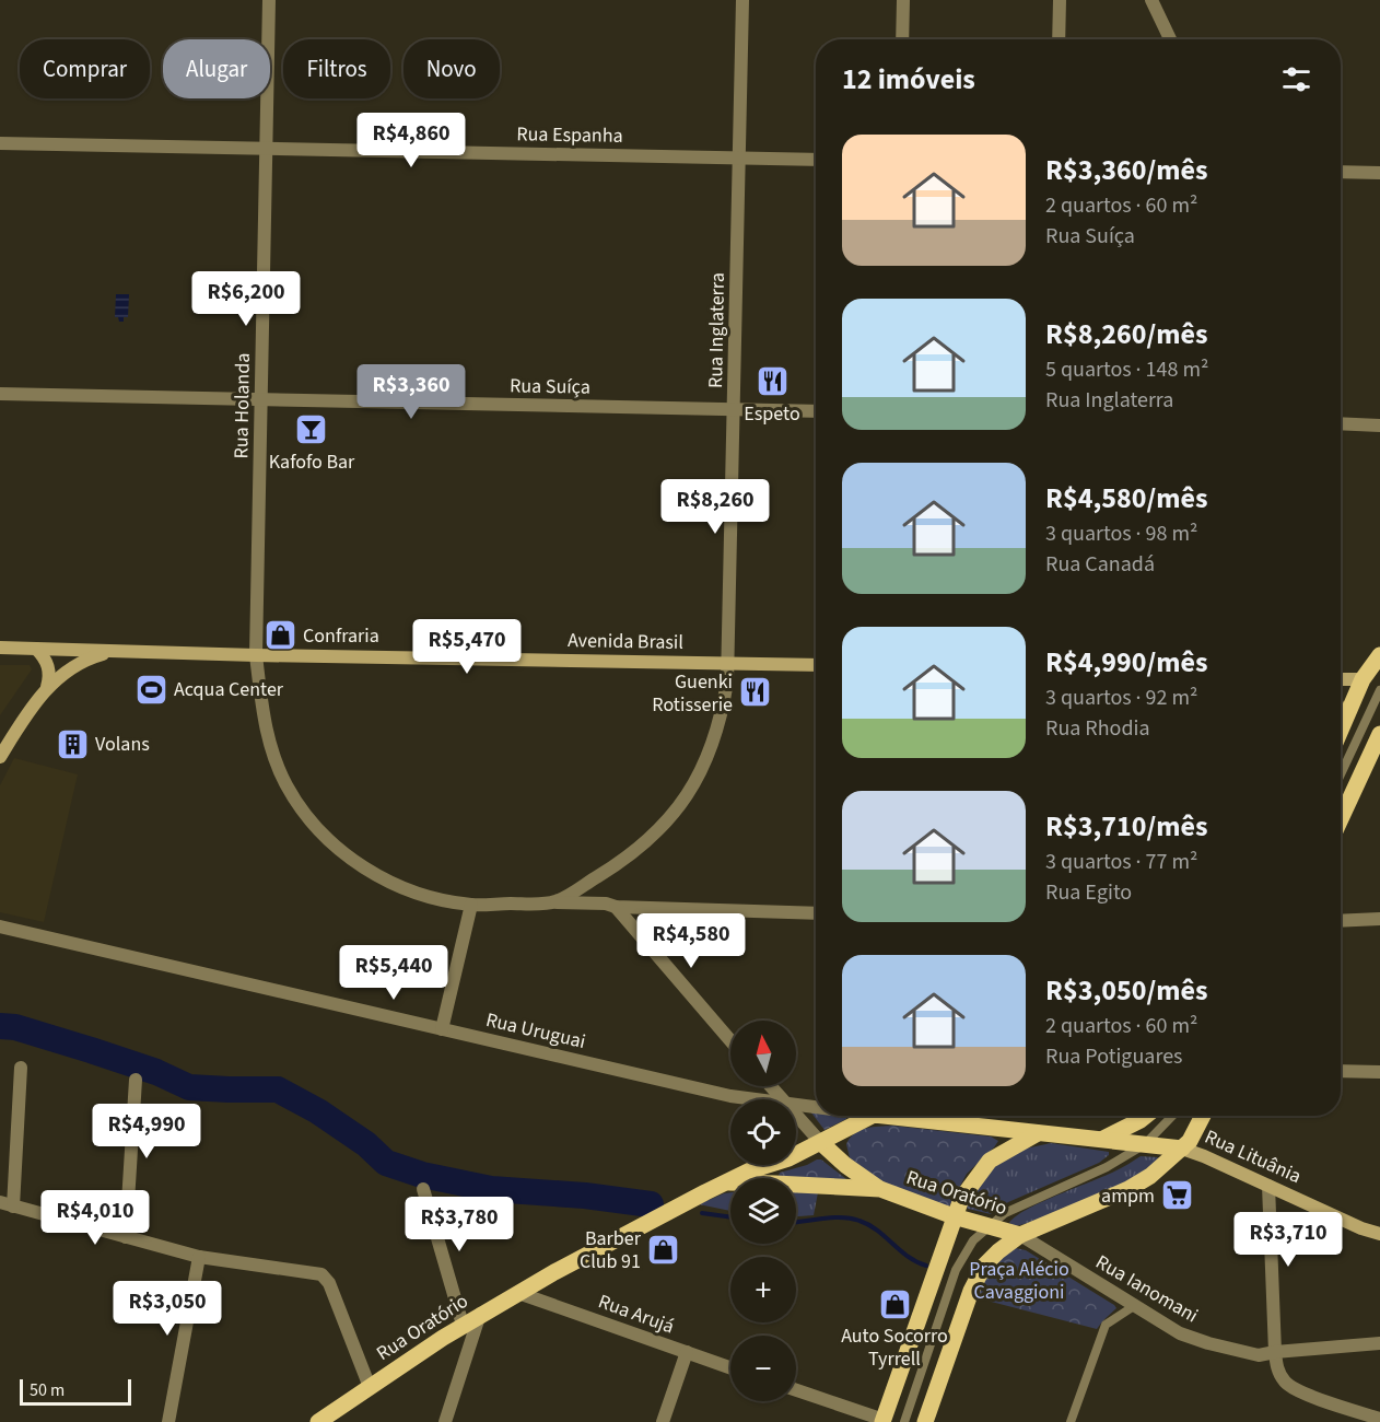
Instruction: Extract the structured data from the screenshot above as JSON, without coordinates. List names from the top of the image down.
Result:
{
  "streets": {
    "main road": ["Rua Lituânia", "Rua Oratório"],
    "street": [
      "Rua Espanha",
      "Rua Inglaterra",
      "Rua Suíça",
      "Rua Holanda",
      "Avenida Brasil",
      "Rua Uruguai",
      "Rua Ianomani",
      "Rua Arujá"
    ]
  },
  "crossings": [
    ["Rua Espanha", "Rua Inglaterra"],
    ["Rua Espanha", "Rua Holanda"],
    ["Rua Inglaterra", "Rua Suíça"],
    ["Rua Inglaterra", "Rua Holanda"],
    ["Rua Inglaterra", "Avenida Brasil"],
    ["Rua Suíça", "Rua Holanda"],
    ["Rua Holanda", "Avenida Brasil"],
    ["Rua Lituânia", "Rua Oratório"],
    ["Rua Oratório", "Rua Ianomani"],
    ["Rua Oratório", "Rua Arujá"]
  ],
  "parks": ["Praça Alécio Cavaggioni"],
  "places": {
    "restaurant": ["Espeto", "Guenki Rotisserie"],
    "bar": ["Kafofo Bar"],
    "shop": ["Confraria", "Barber Club 91", "Auto Socorro Tyrrell"],
    "sports": ["Acqua Center"],
    "building": ["Volans"],
    "supermarket": ["ampm"]
  },
  "scale_bar": "50 m",
  "north": "top",
  "page": {
    "chip": [
      "Comprar",
      "Alugar",
      "Filtros",
      "Novo"
    ],
    "heading": "12 imóveis",
    "price": [
      "R$4,860",
      "R$6,200",
      "R$3,360",
      "R$8,260",
      "R$5,470",
      "R$4,580",
      "R$5,440",
      "R$4,990",
      "R$4,010",
      "R$3,780",
      "R$3,710",
      "R$3,050"
    ],
    "list": [
      {
        "name": "R$3,360/mês",
        "note": "2 quartos · 60 m² · Rua Suíça"
      },
      {
        "name": "R$8,260/mês",
        "note": "5 quartos · 148 m² · Rua Inglaterra"
      },
      {
        "name": "R$4,580/mês",
        "note": "3 quartos · 98 m² · Rua Canadá"
      },
      {
        "name": "R$4,990/mês",
        "note": "3 quartos · 92 m² · Rua Rhodia"
      },
      {
        "name": "R$3,710/mês",
        "note": "3 quartos · 77 m² · Rua Egito"
      },
      {
        "name": "R$3,050/mês",
        "note": "2 quartos · 60 m² · Rua Potiguares"
      }
    ],
    "map_buttons": ["+", "−"],
    "scale": "50 m"
  }
}
